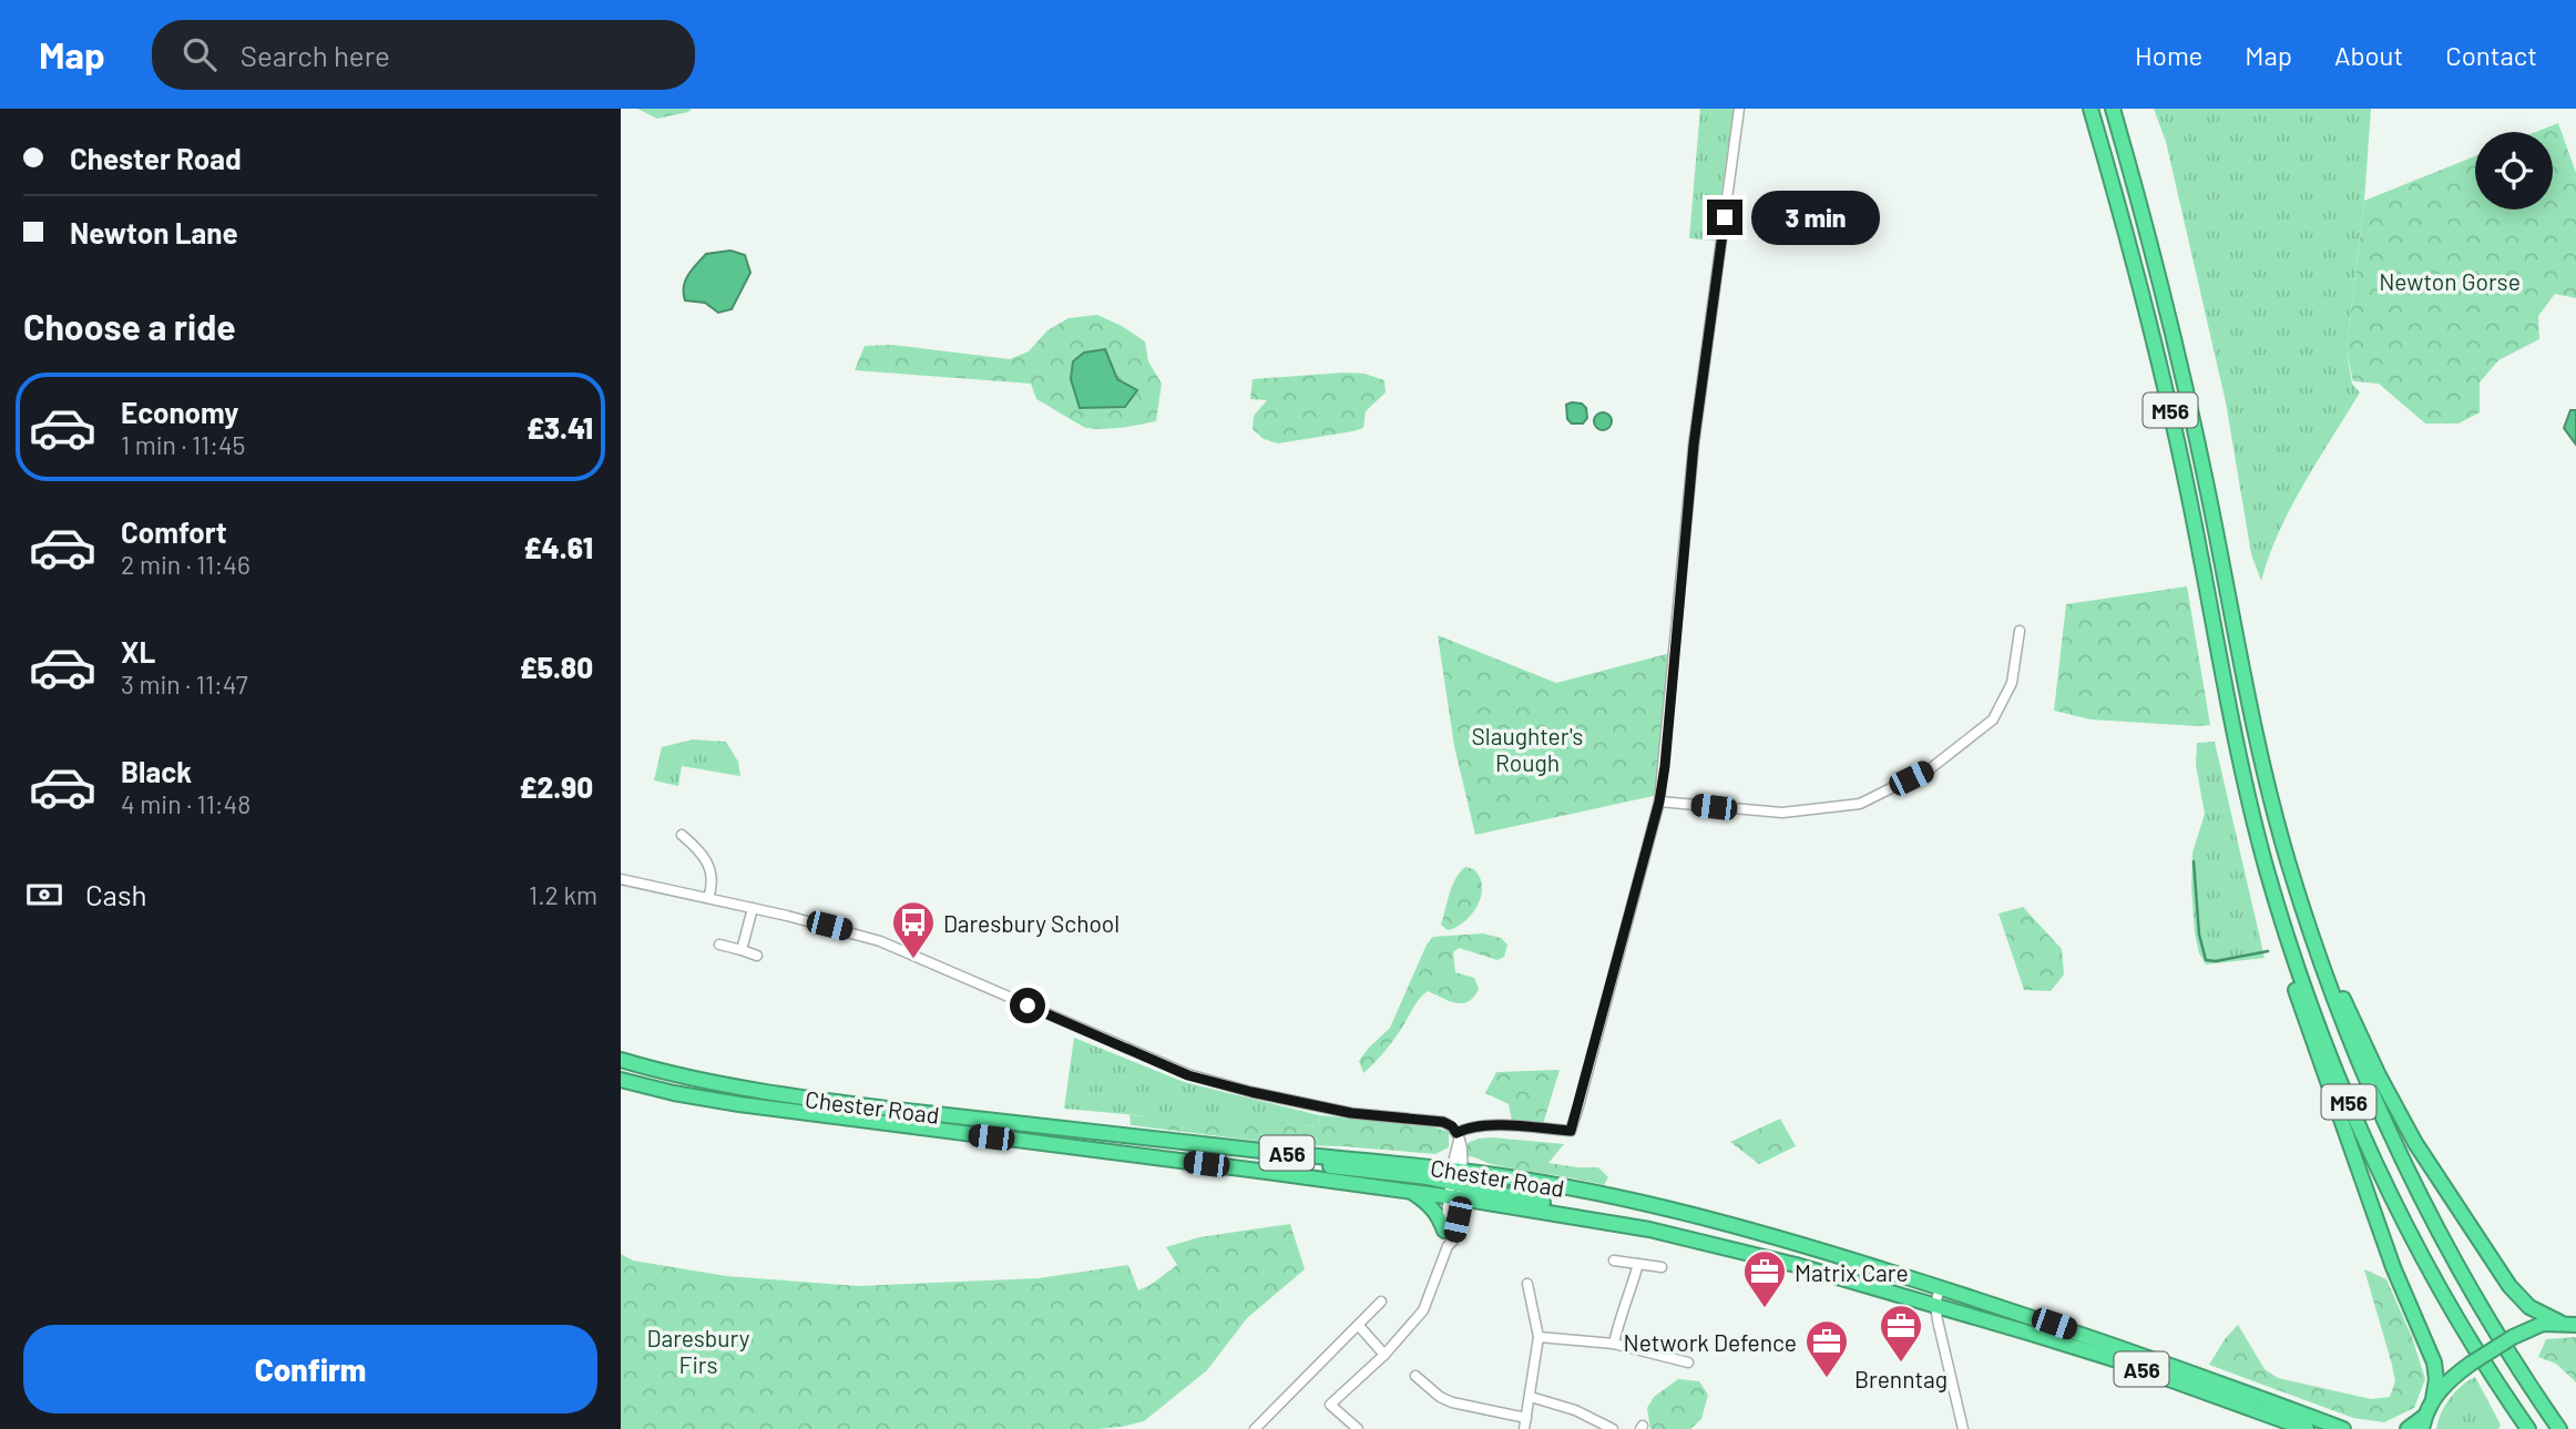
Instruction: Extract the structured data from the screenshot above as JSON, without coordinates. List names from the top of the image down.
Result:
{
  "streets": {
    "highway": ["M56", "Chester Road", "A56"]
  },
  "parks": ["Newton Gorse", "Slaughter's Rough", "Daresbury Firs"],
  "places": {
    "bus stop": ["Daresbury School"],
    "office": ["Matrix Care", "Brenntag", "Network Defence"]
  },
  "page": {
    "header": "Map",
    "search": "Search here",
    "nav": [
      "Home",
      "Map",
      "About",
      "Contact"
    ],
    "banner": ["Chester Road", "Newton Lane"],
    "bubble": "3 min",
    "heading": "Choose a ride",
    "list": [
      {
        "name": "Economy",
        "note": "1 min · 11:45",
        "value": "£3.41"
      },
      {
        "name": "Comfort",
        "note": "2 min · 11:46",
        "value": "£4.61"
      },
      {
        "name": "XL",
        "note": "3 min · 11:47",
        "value": "£5.80"
      },
      {
        "name": "Black",
        "note": "4 min · 11:48",
        "value": "£2.90"
      }
    ],
    "pay": ["Cash", "1.2 km"],
    "buttons": "Confirm"
  }
}
